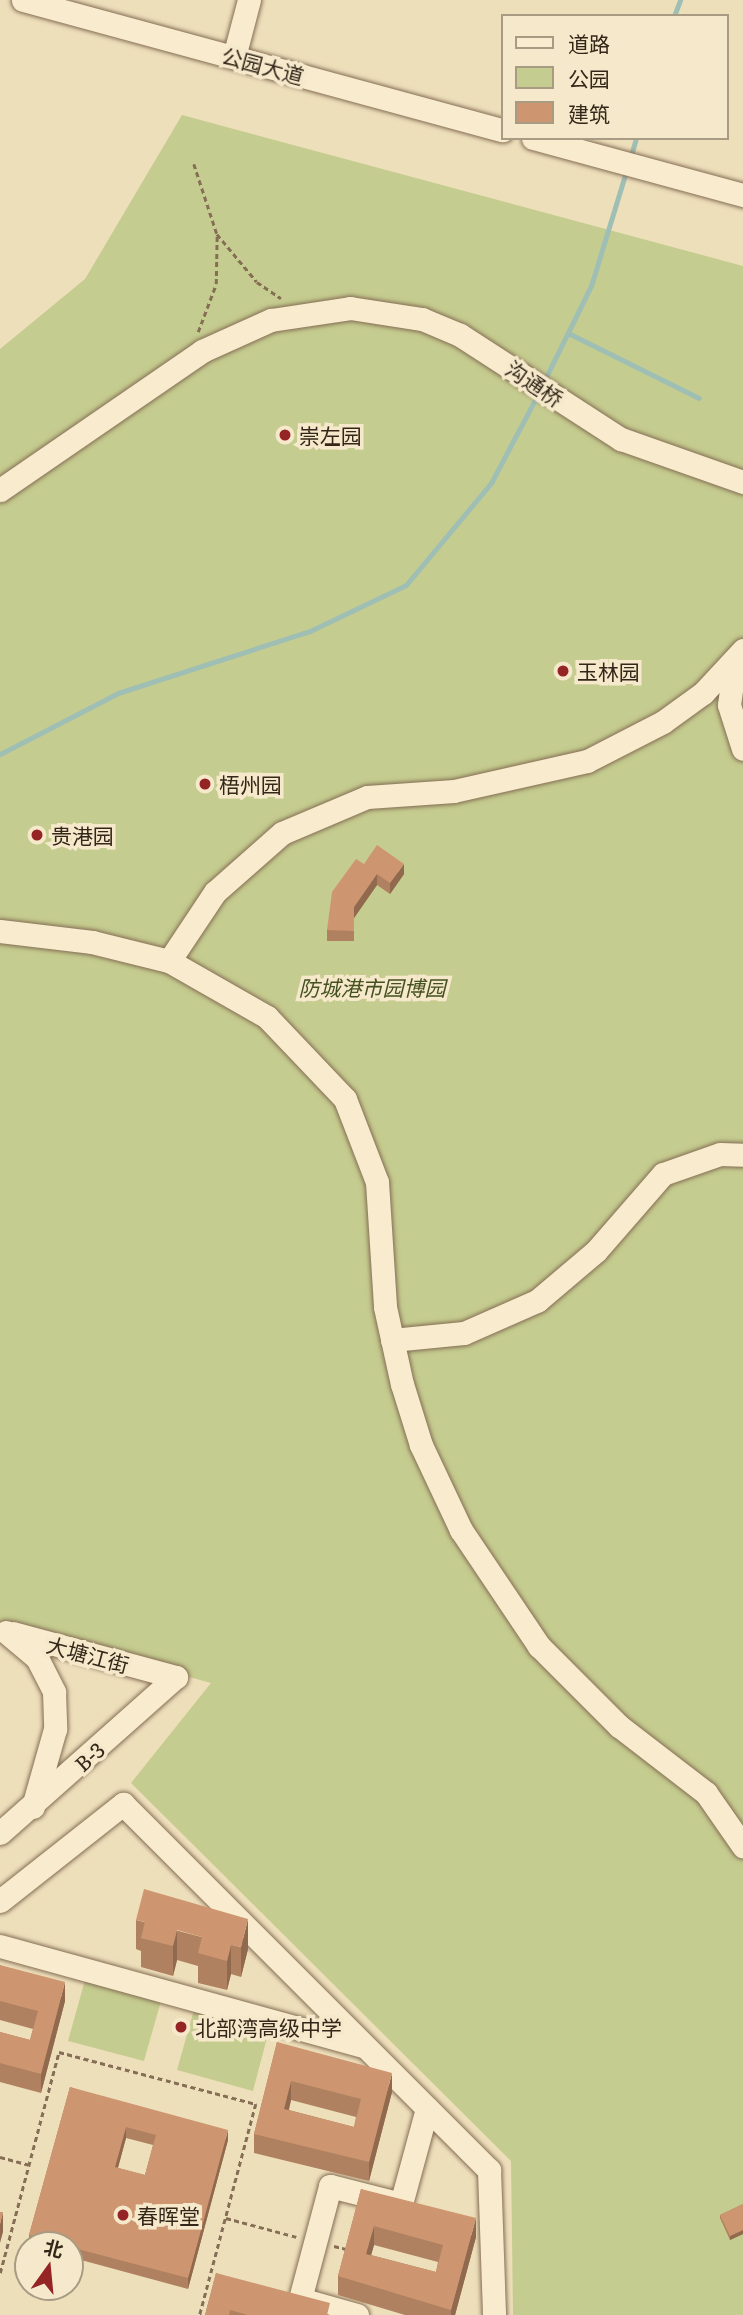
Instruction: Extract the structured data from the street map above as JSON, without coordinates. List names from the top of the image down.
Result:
{
  "streets": {
    "street": [
      "公园大道",
      "沟通桥",
      "大塘江街",
      "B-3"
    ]
  },
  "crossings": [
    ["大塘江街", "B-3"]
  ],
  "parks": ["防城港市园博园"],
  "places": [
    "崇左园",
    "玉林园",
    "梧州园",
    "贵港园",
    "北部湾高级中学",
    "春晖堂"
  ],
  "legend": ["道路", "公园", "建筑"],
  "north": "top"
}
